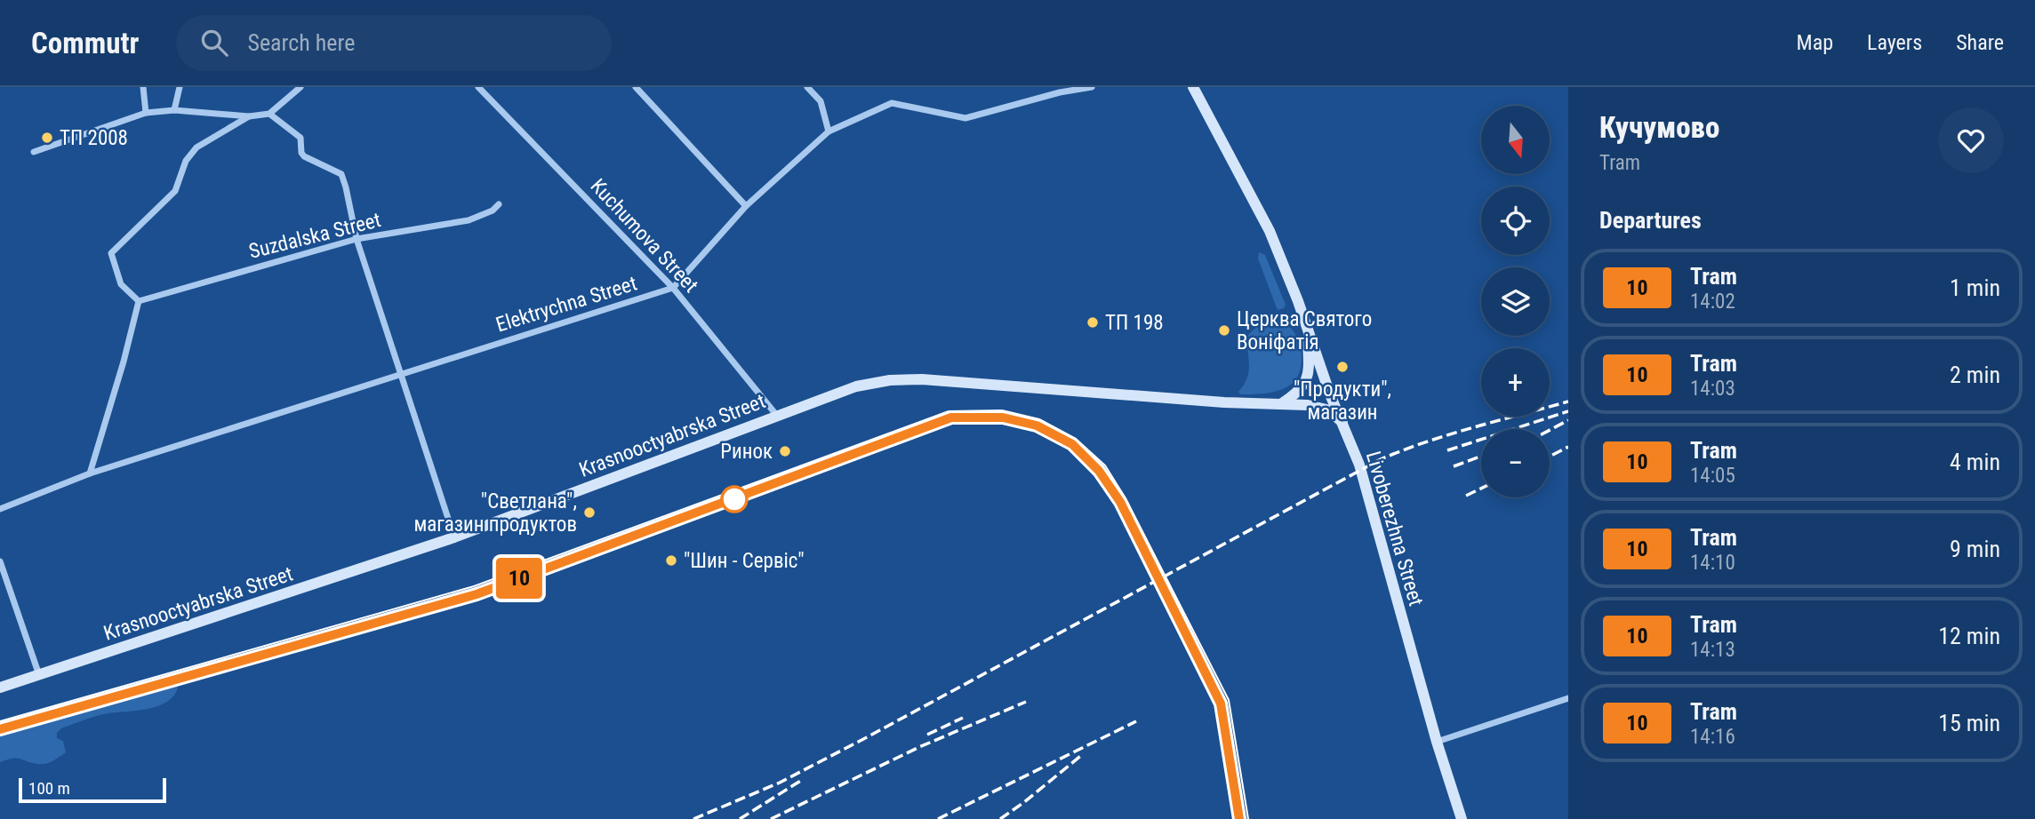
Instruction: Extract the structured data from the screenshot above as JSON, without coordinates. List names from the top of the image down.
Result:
{
  "streets": {
    "main road": ["Krasnooctyabrska Street", "Livoberezhna Street"],
    "street": ["Suzdalska Street", "Kuchumova Street", "Elektrychna Street"]
  },
  "crossings": [
    ["Kuchumova Street", "Elektrychna Street"],
    ["Kuchumova Street", "Krasnooctyabrska Street"],
    ["Krasnooctyabrska Street", "Livoberezhna Street"]
  ],
  "places": [
    "ТП 2008",
    "ТП 198",
    "Церква Святого Воніфатія",
    "\"Продукти\", магазин",
    "Ринок",
    "\"Светлана\", магазин продуктов",
    "\"Шин - Сервіс\""
  ],
  "lines": ["tram line 10"],
  "scale_bar": "100 m",
  "north": "bottom",
  "page": {
    "header": "Commutr",
    "search": "Search here",
    "nav": ["Map", "Layers", "Share"],
    "on_map": "10",
    "heading": [
      ["Кучумово", "Tram"],
      "Departures"
    ],
    "map_buttons": ["+", "−"],
    "list": [
      {
        "mark": "10",
        "name": "Tram",
        "note": "14:02",
        "value": "1 min"
      },
      {
        "mark": "10",
        "name": "Tram",
        "note": "14:03",
        "value": "2 min"
      },
      {
        "mark": "10",
        "name": "Tram",
        "note": "14:05",
        "value": "4 min"
      },
      {
        "mark": "10",
        "name": "Tram",
        "note": "14:10",
        "value": "9 min"
      },
      {
        "mark": "10",
        "name": "Tram",
        "note": "14:13",
        "value": "12 min"
      },
      {
        "mark": "10",
        "name": "Tram",
        "note": "14:16",
        "value": "15 min"
      }
    ],
    "scale": "100 m"
  }
}
